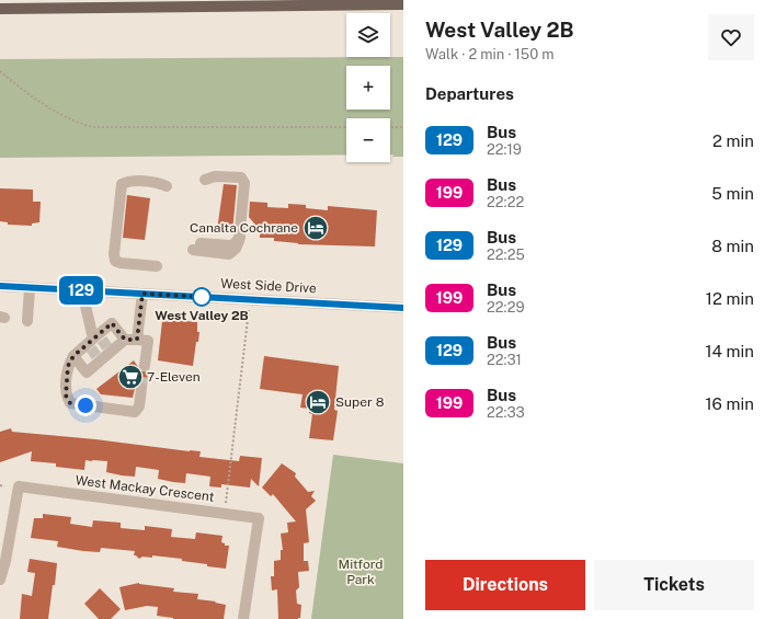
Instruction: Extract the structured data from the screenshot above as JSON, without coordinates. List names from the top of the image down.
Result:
{
  "streets": {
    "street": ["West Side Drive", "West Mackay Crescent"]
  },
  "parks": ["Mitford Park"],
  "places": {
    "hotel": ["Canalta Cochrane", "Super 8"],
    "other": ["West Valley 2B"],
    "supermarket": ["7-Eleven"]
  },
  "lines": ["bus line 129"],
  "page": {
    "on_map": "129",
    "heading": [
      ["West Valley 2B", "Walk · 2 min · 150 m"],
      "Departures"
    ],
    "map_buttons": ["+", "−"],
    "list": [
      {
        "mark": "129",
        "name": "Bus",
        "note": "22:19",
        "value": "2 min"
      },
      {
        "mark": "199",
        "name": "Bus",
        "note": "22:22",
        "value": "5 min"
      },
      {
        "mark": "129",
        "name": "Bus",
        "note": "22:25",
        "value": "8 min"
      },
      {
        "mark": "199",
        "name": "Bus",
        "note": "22:29",
        "value": "12 min"
      },
      {
        "mark": "129",
        "name": "Bus",
        "note": "22:31",
        "value": "14 min"
      },
      {
        "mark": "199",
        "name": "Bus",
        "note": "22:33",
        "value": "16 min"
      }
    ],
    "buttons": ["Directions", "Tickets"]
  }
}
